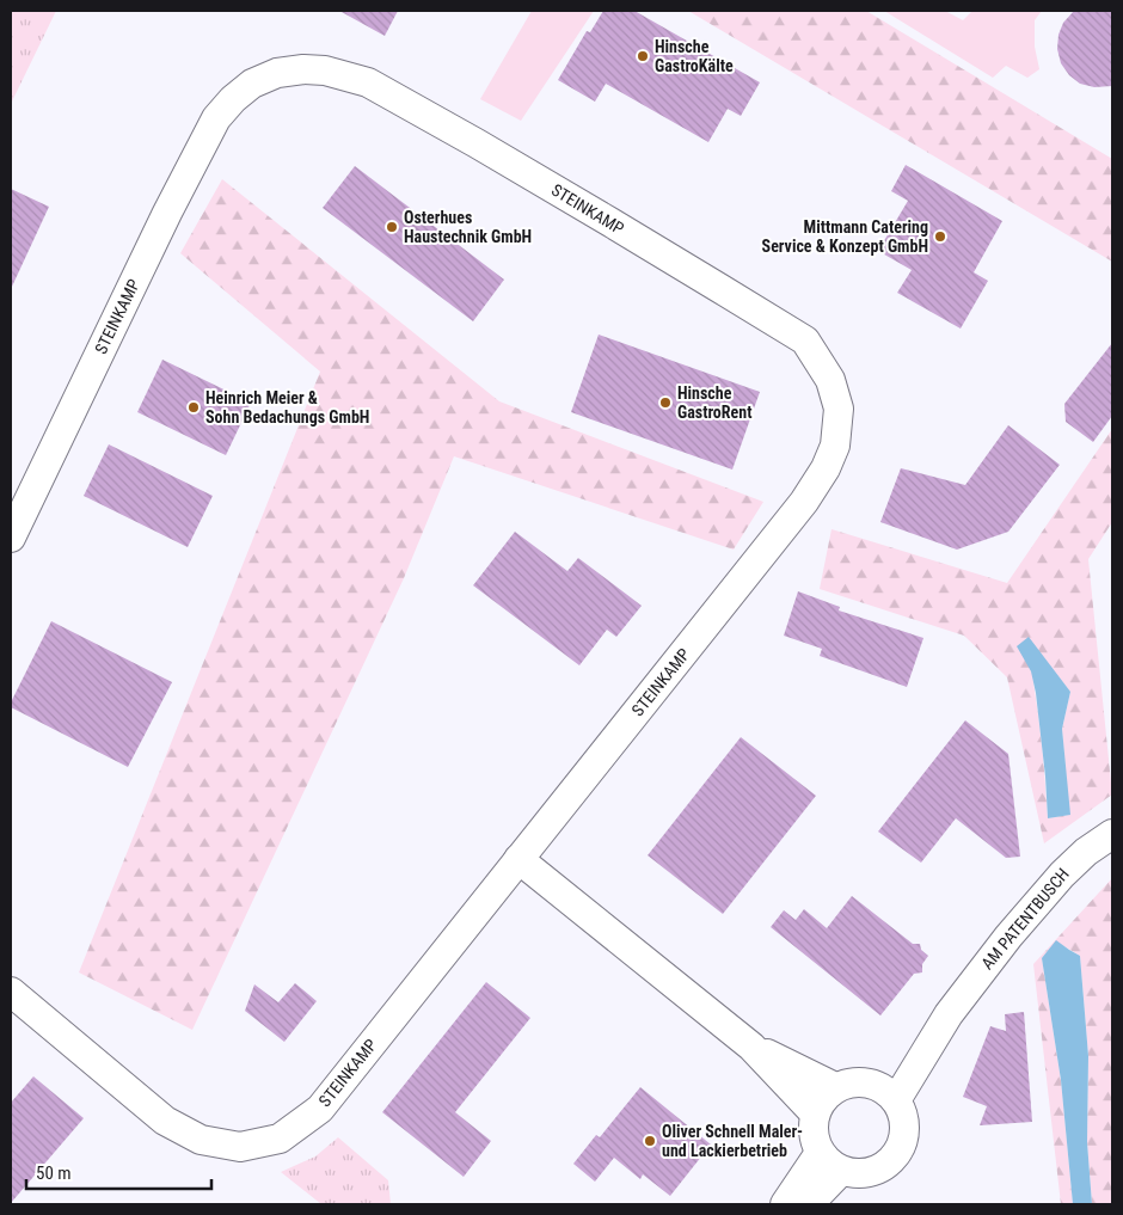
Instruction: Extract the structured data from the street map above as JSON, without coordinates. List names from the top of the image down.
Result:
{
  "streets": {
    "street": ["STEINKAMP", "AM PATENTBUSCH"]
  },
  "places": [
    "Hinsche GastroKälte",
    "Osterhues Haustechnik GmbH",
    "Mittmann Catering Service & Konzept GmbH",
    "Hinsche GastroRent",
    "Heinrich Meier & Sohn Bedachungs GmbH",
    "Oliver Schnell Maler- und Lackierbetrieb"
  ],
  "scale_bar": "50 m"
}
